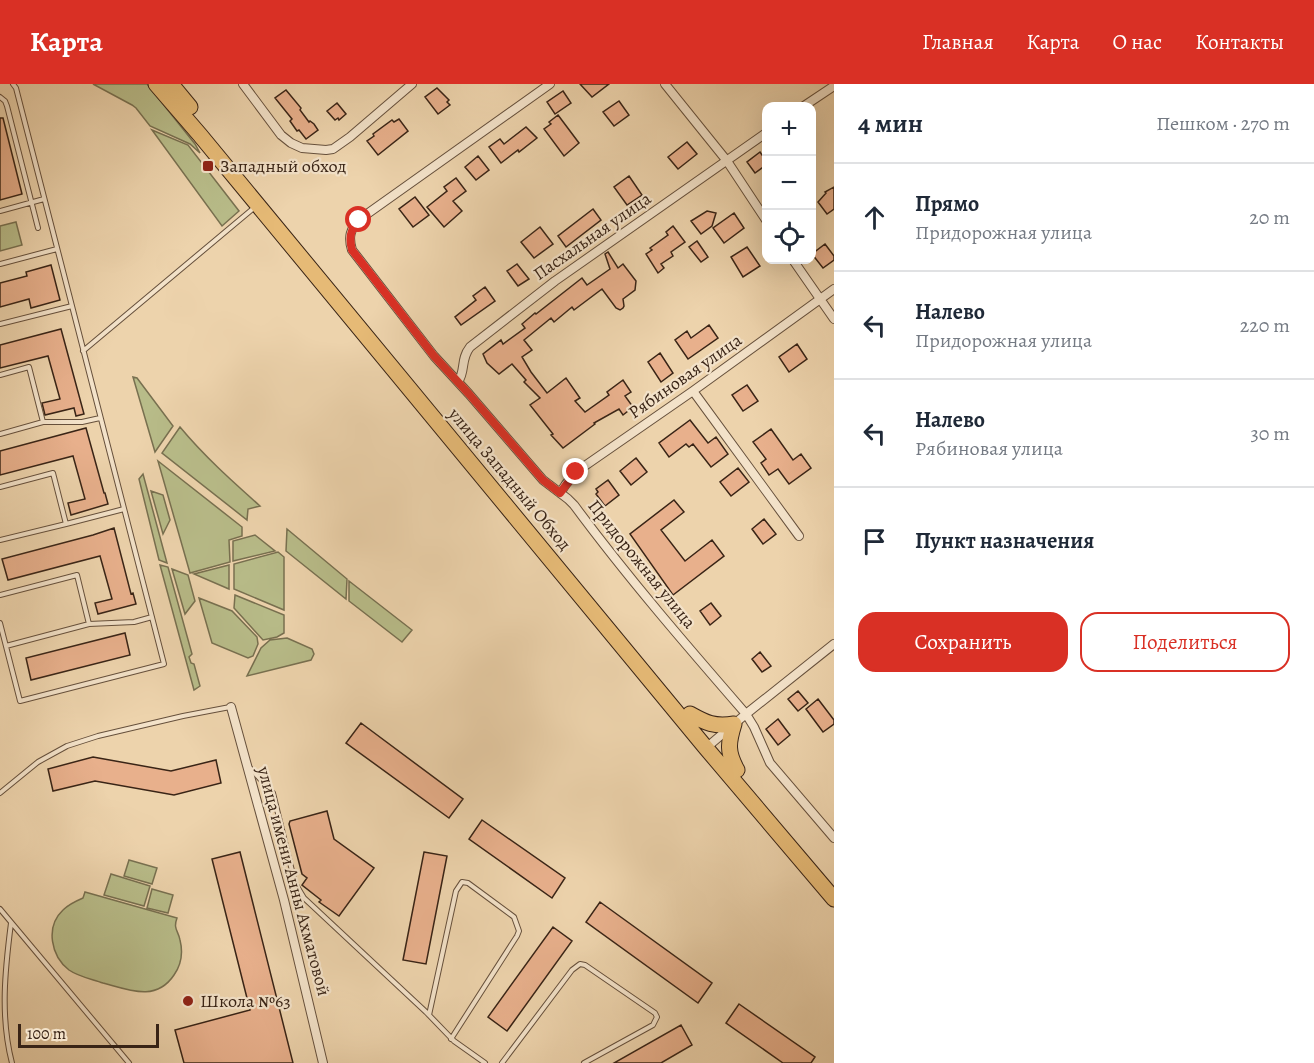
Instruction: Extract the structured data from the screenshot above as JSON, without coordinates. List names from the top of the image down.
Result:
{
  "streets": {
    "highway": ["улица Западный Обход"],
    "street": [
      "Пасхальная улица",
      "Рябиновая улица",
      "Придорожная улица",
      "улица имени Анны Ахматовой"
    ]
  },
  "crossings": [
    ["Пасхальная улица", "Придорожная улица"],
    ["Рябиновая улица", "Придорожная улица"]
  ],
  "places": {
    "transit": ["Западный обход"],
    "other": ["Школа №63"]
  },
  "scale_bar": "100 m",
  "page": {
    "header": "Карта",
    "nav": [
      "Главная",
      "Карта",
      "О нас",
      "Контакты"
    ],
    "heading": ["4 мин", "Пешком · 270 m"],
    "map_buttons": ["+", "−"],
    "list": [
      ["Прямо", "Придорожная улица", "20 m"],
      ["Налево", "Придорожная улица", "220 m"],
      ["Налево", "Рябиновая улица", "30 m"],
      "Пункт назначения"
    ],
    "buttons": ["Сохранить", "Поделиться"],
    "scale": "100 m"
  }
}
